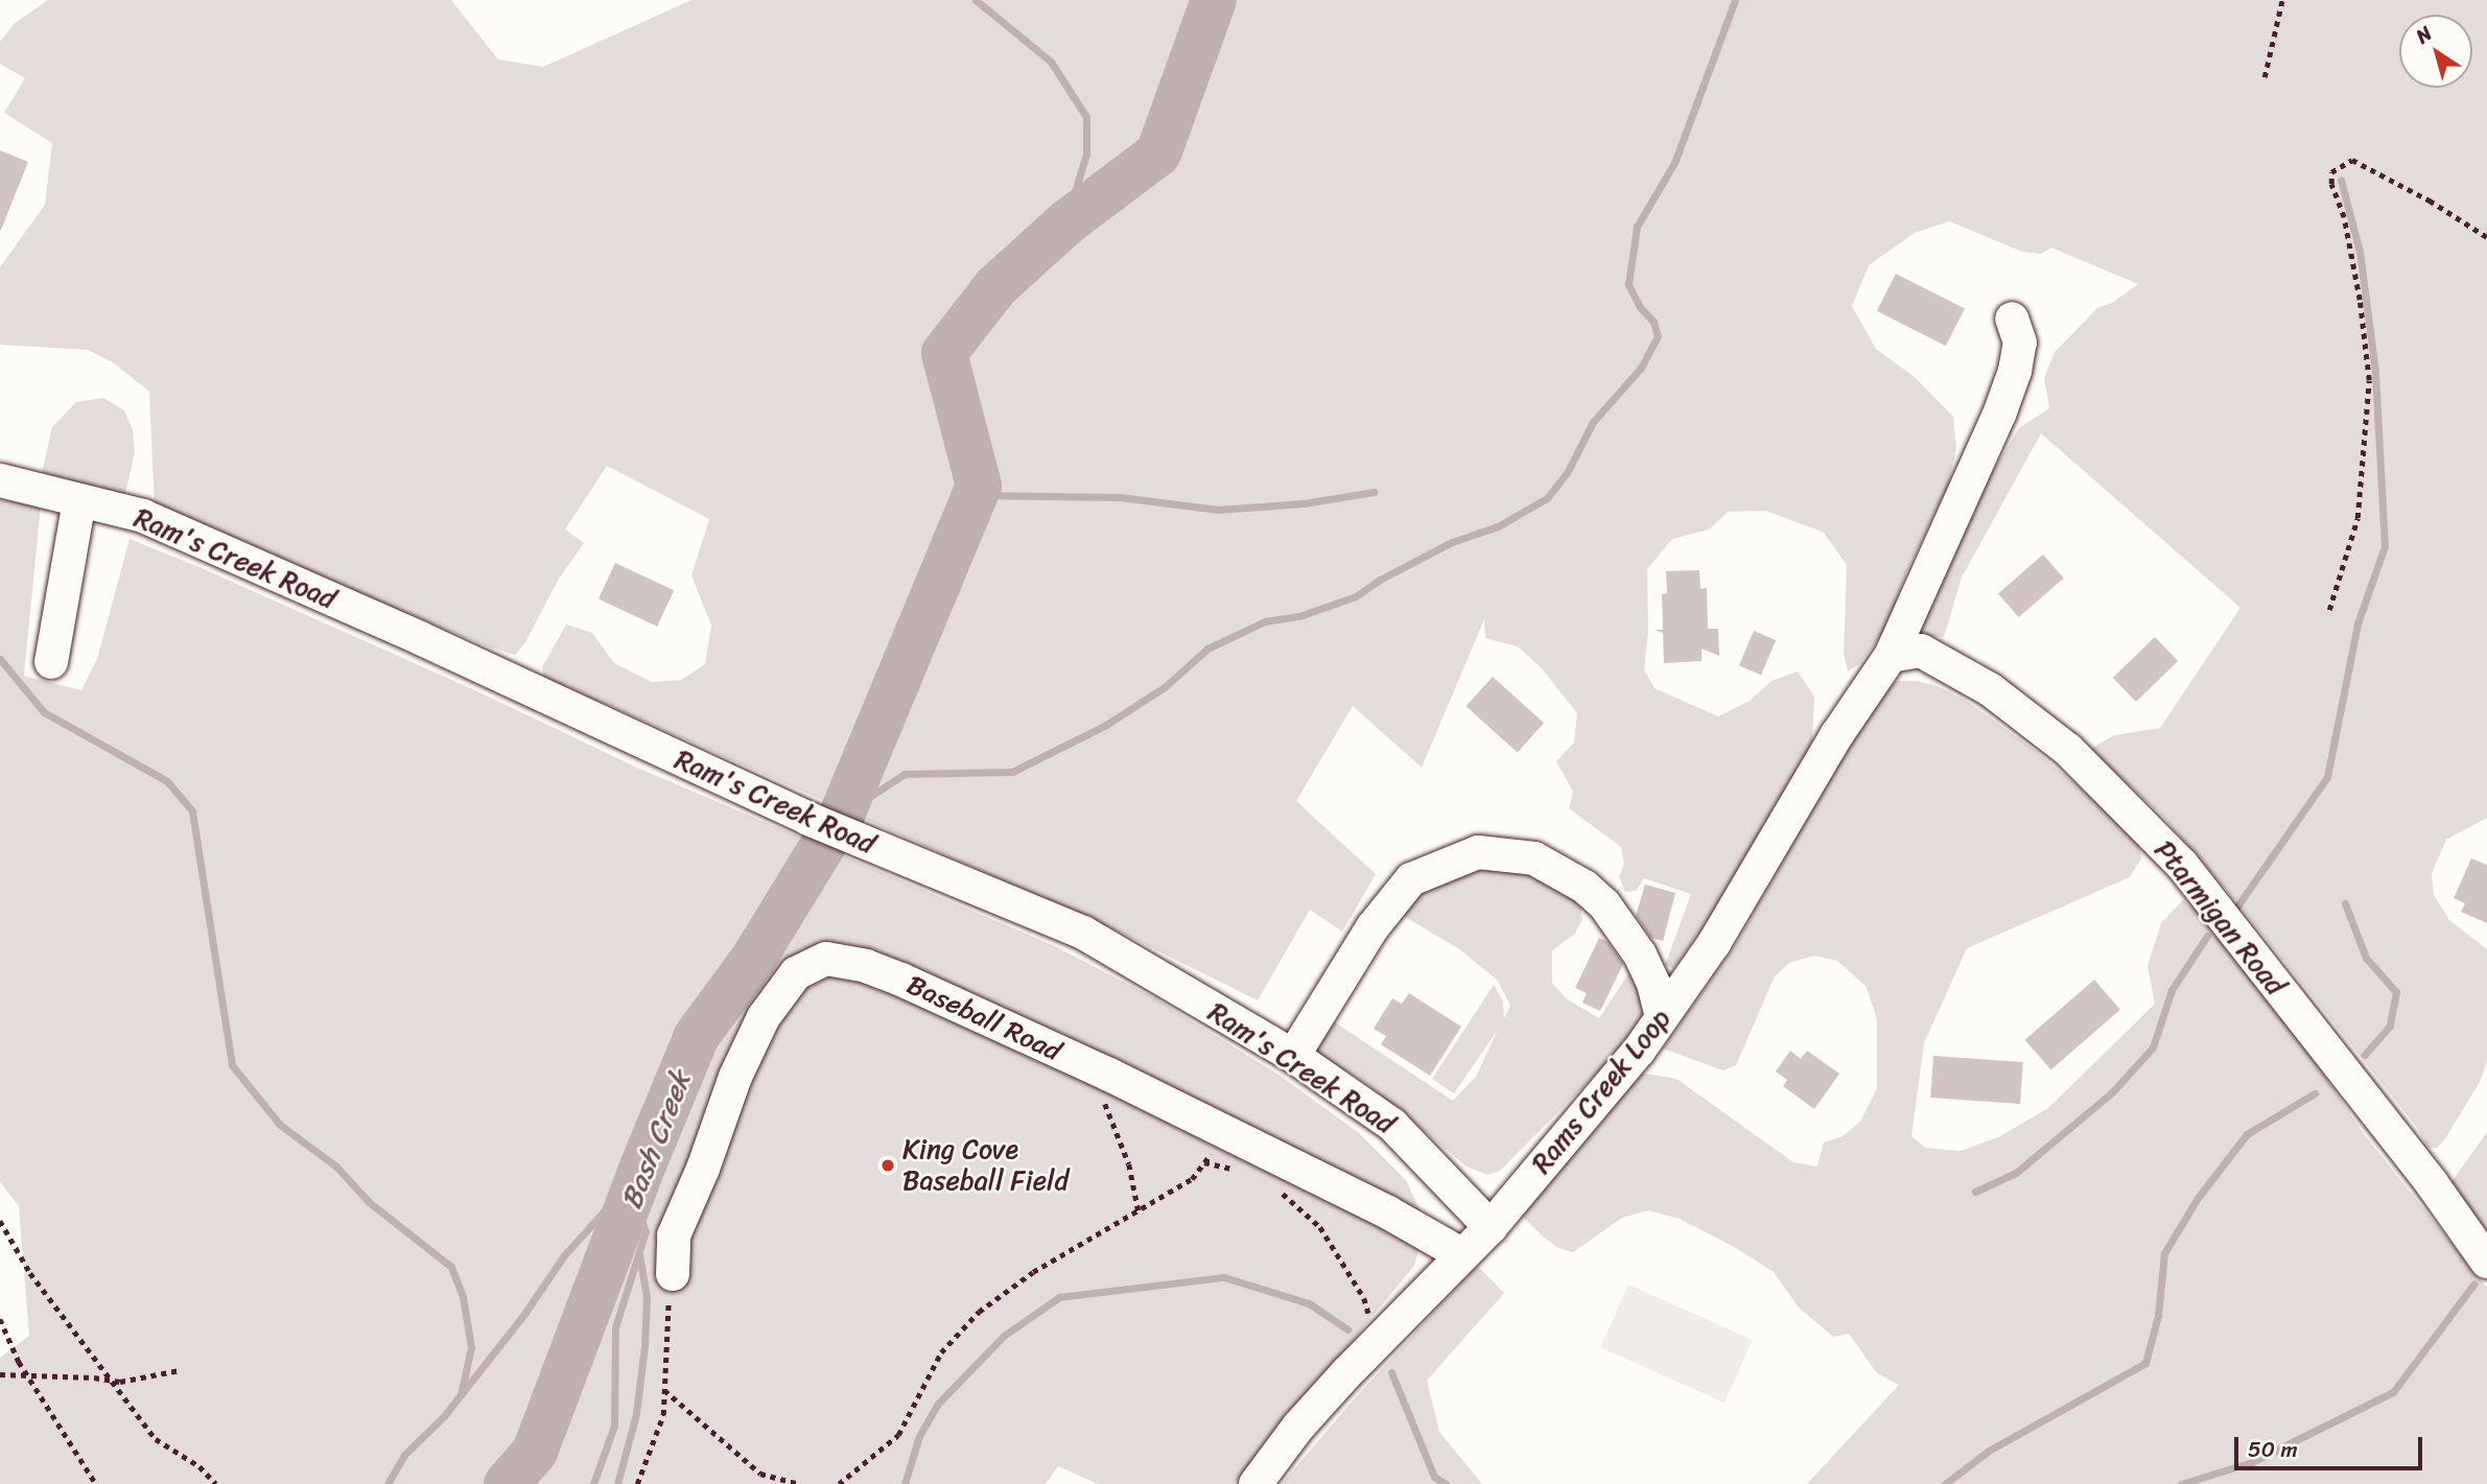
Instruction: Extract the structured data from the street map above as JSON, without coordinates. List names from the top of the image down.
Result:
{
  "streets": {
    "street": [
      "Ram's Creek Road",
      "Ptarmigan Road",
      "Baseball Road",
      "Rams Creek Loop"
    ]
  },
  "crossings": [
    ["Ram's Creek Road", "Rams Creek Loop"],
    ["Ptarmigan Road", "Rams Creek Loop"],
    ["Baseball Road", "Rams Creek Loop"]
  ],
  "water": ["Bash Creek"],
  "places": ["King Cove Baseball Field"],
  "scale_bar": "50 m",
  "north": "top left"
}
